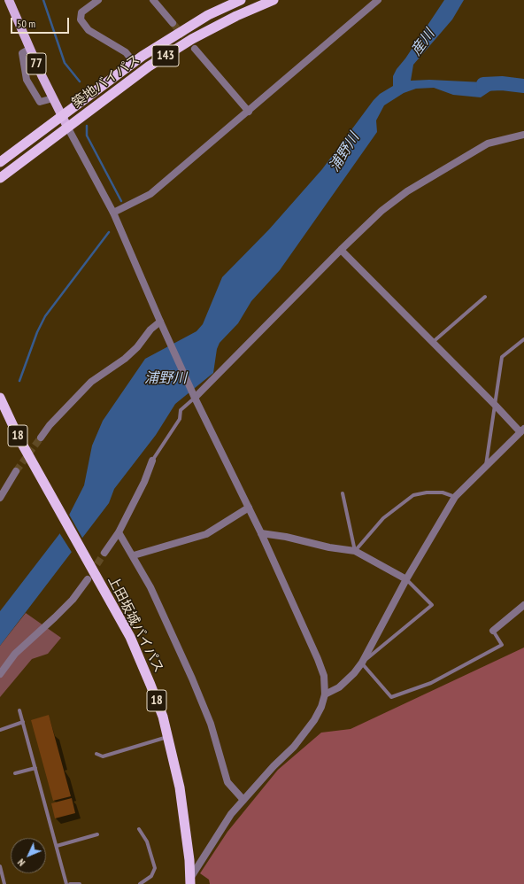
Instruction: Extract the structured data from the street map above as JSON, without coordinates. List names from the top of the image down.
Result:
{
  "streets": {
    "highway": [
      "143",
      "築地バイパス",
      "18",
      "上田坂城バイパス"
    ],
    "main road": ["77"]
  },
  "crossings": [
    ["77", "築地バイパス"]
  ],
  "water": ["産川", "浦野川"],
  "scale_bar": "50 m",
  "north": "bottom left"
}
